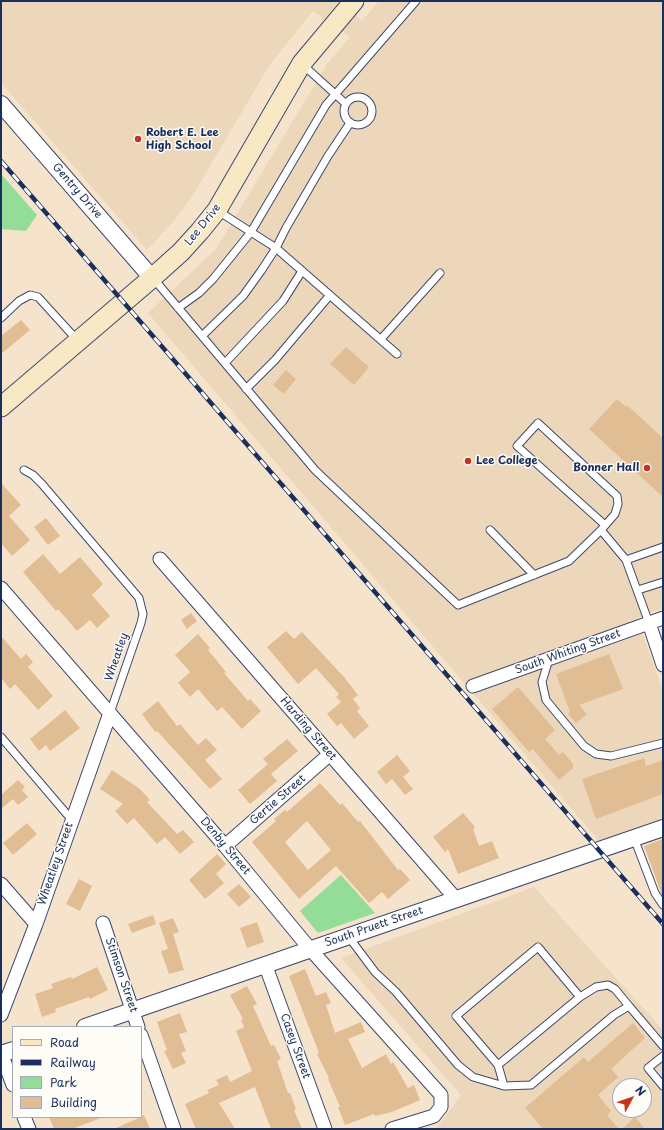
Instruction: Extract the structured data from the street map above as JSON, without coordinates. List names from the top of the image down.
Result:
{
  "streets": {
    "main road": ["Lee Drive"],
    "street": [
      "Gentry Drive",
      "South Whiting Street",
      "Harding Street",
      "Gertie Street",
      "Denby Street",
      "Wheatley Street",
      "South Pruett Street",
      "Stimson Street",
      "Casey Street"
    ],
    "lane": ["Wheatley"]
  },
  "crossings": [
    ["Gentry Drive", "Lee Drive"],
    ["Wheatley", "Denby Street"],
    ["Wheatley", "Wheatley Street"],
    ["Harding Street", "Gertie Street"],
    ["Harding Street", "South Pruett Street"],
    ["Gertie Street", "Denby Street"],
    ["Denby Street", "Wheatley Street"],
    ["Denby Street", "South Pruett Street"],
    ["South Pruett Street", "Stimson Street"],
    ["South Pruett Street", "Casey Street"]
  ],
  "places": ["Robert E. Lee High School", "Lee College", "Bonner Hall"],
  "legend": [
    "Road",
    "Railway",
    "Park",
    "Building"
  ],
  "north": "top right"
}
